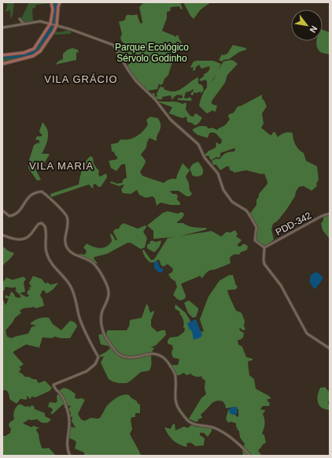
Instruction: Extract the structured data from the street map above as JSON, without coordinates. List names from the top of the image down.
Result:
{
  "streets": {
    "street": ["PDD-342"]
  },
  "districts": ["VILA GRÁCIO", "VILA MARIA"],
  "parks": ["Parque Ecológico Sérvolo Godinho"],
  "north": "bottom right"
}
